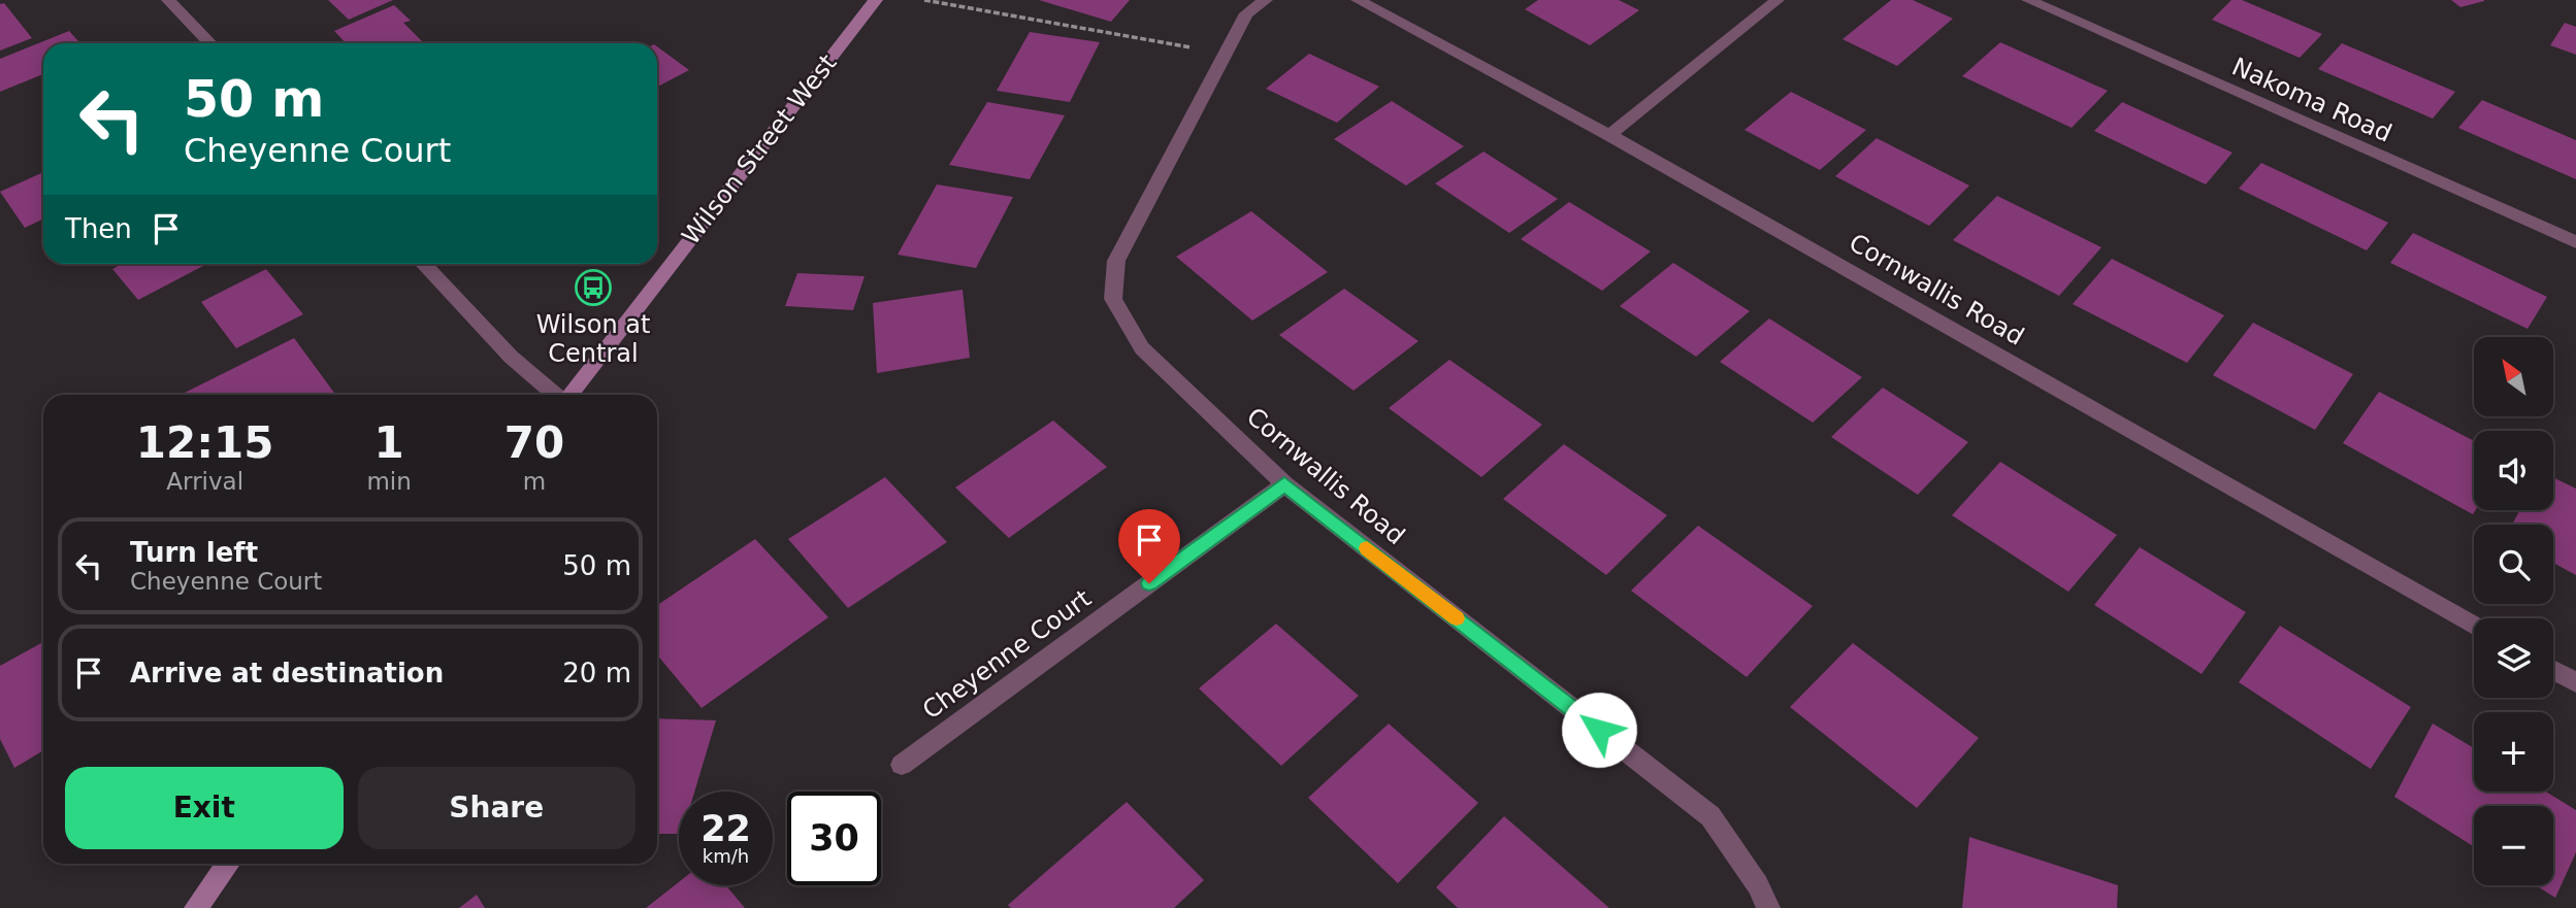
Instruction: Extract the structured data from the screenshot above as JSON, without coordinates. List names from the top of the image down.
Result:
{
  "streets": {
    "main road": ["Wilson Street West"],
    "street": ["Nakoma Road", "Cornwallis Road", "Cheyenne Court"]
  },
  "crossings": [
    ["Cornwallis Road", "Cheyenne Court"]
  ],
  "places": {
    "bus stop": ["Wilson at Central"]
  },
  "north": "top left",
  "page": {
    "turn": ["50 m", "Cheyenne Court"],
    "then": "Then",
    "map_buttons": ["+", "−"],
    "eta": [
      "12:15",
      "Arrival",
      "1",
      "min",
      "70",
      "m"
    ],
    "list": [
      {
        "name": "Turn left",
        "note": "Cheyenne Court",
        "value": "50 m"
      },
      {
        "name": "Arrive at destination",
        "value": "20 m"
      }
    ],
    "buttons": ["Exit", "Share"],
    "speed": "22 km/h",
    "limit": "30"
  }
}
